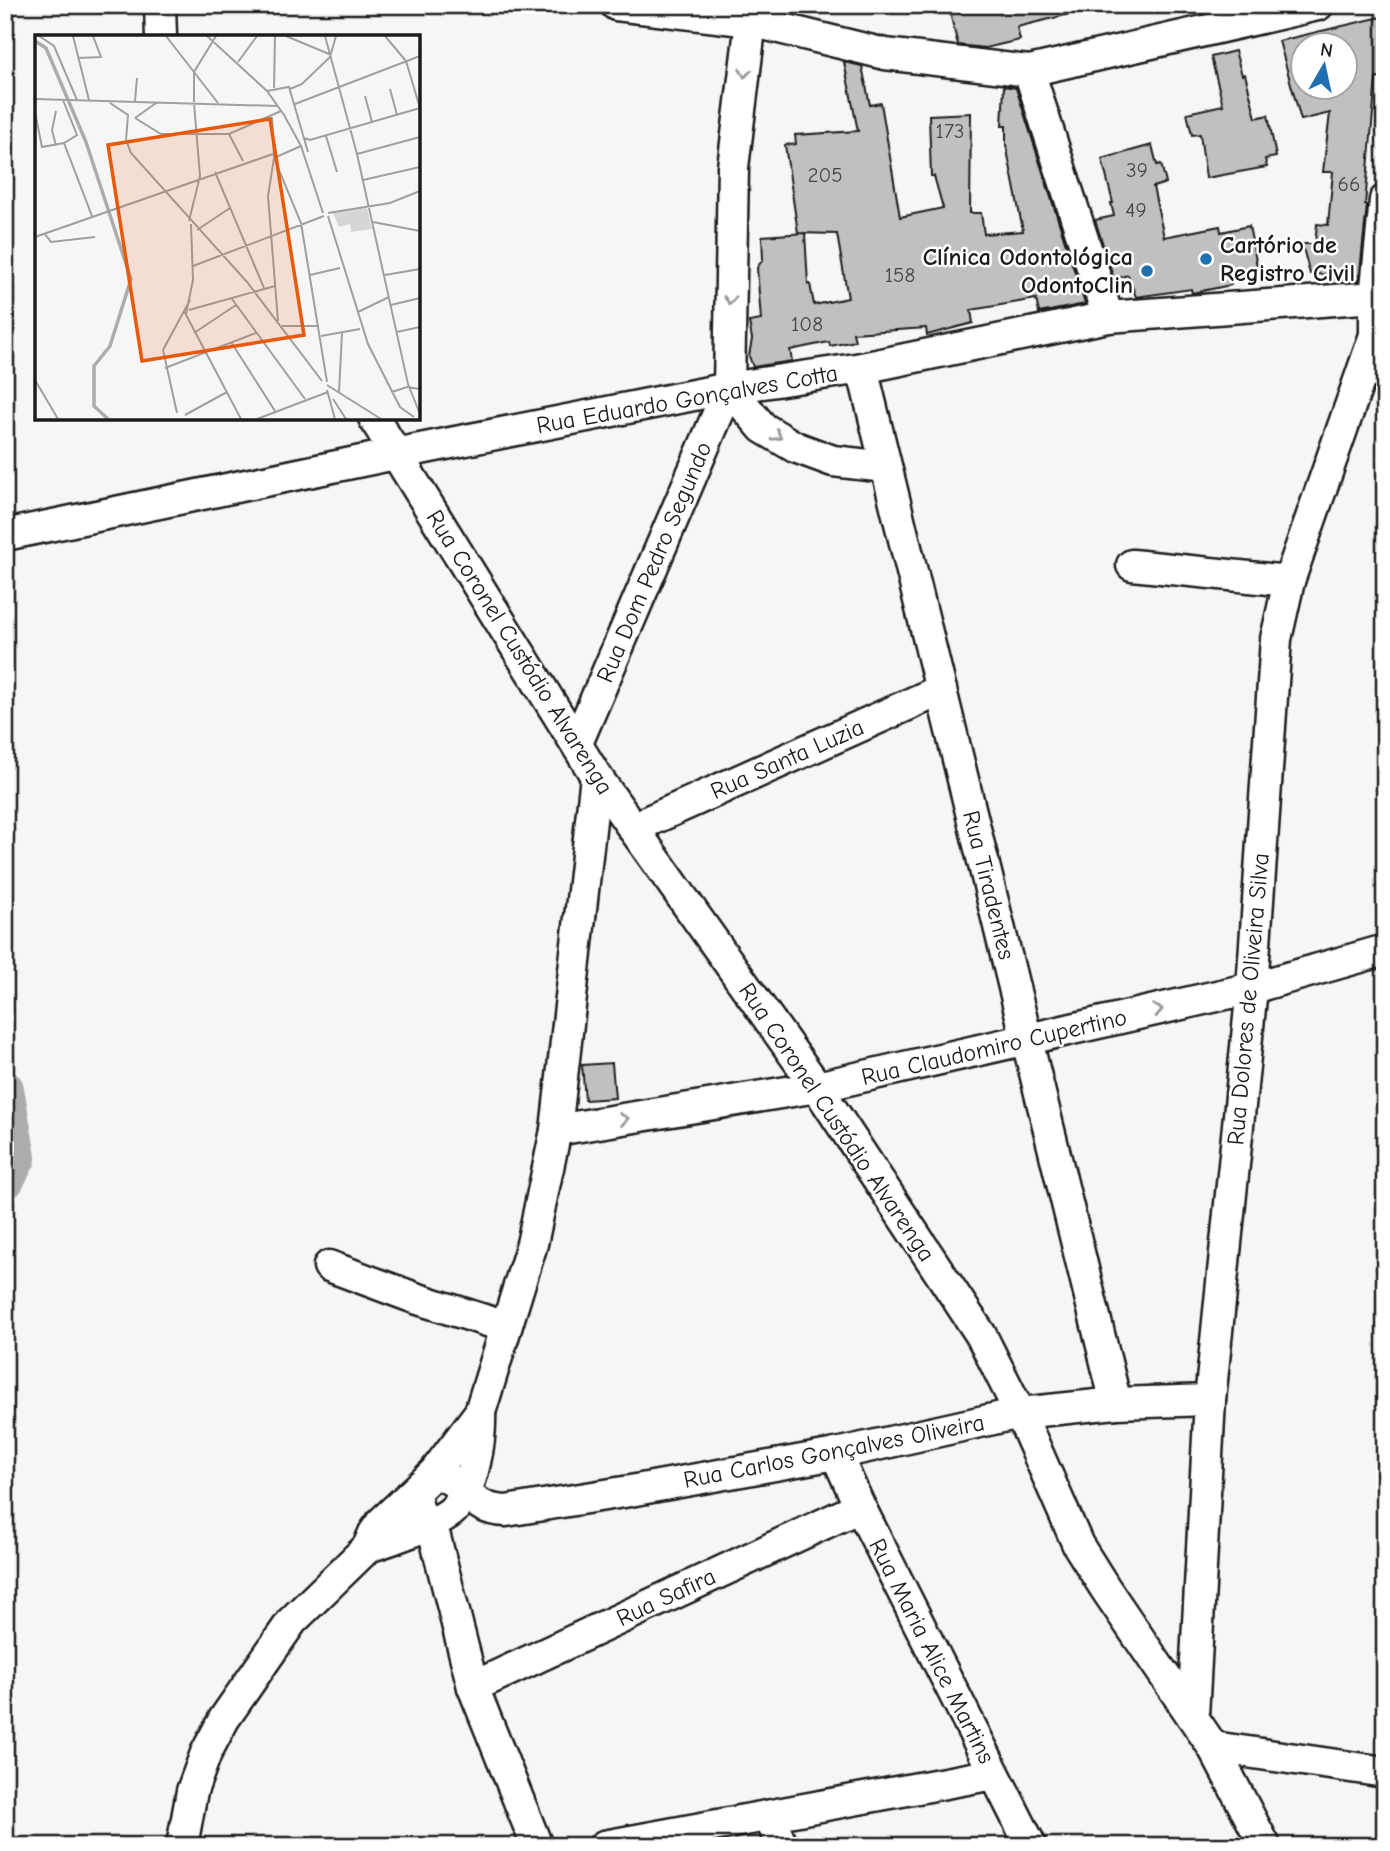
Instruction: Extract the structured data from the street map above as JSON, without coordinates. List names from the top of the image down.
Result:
{
  "streets": {
    "street": [
      "Rua Eduardo Gonçalves Cotta",
      "Rua Dom Pedro Segundo",
      "Rua Coronel Custódio Alvarenga",
      "Rua Santa Luzia",
      "Rua Tiradentes",
      "Rua Dolores de Oliveira Silva",
      "Rua Claudomiro Cupertino",
      "Rua Carlos Gonçalves Oliveira",
      "Rua Safira",
      "Rua Maria Alice Martins"
    ]
  },
  "crossings": [
    ["Rua Eduardo Gonçalves Cotta", "Rua Dom Pedro Segundo"],
    ["Rua Eduardo Gonçalves Cotta", "Rua Coronel Custódio Alvarenga"],
    ["Rua Eduardo Gonçalves Cotta", "Rua Tiradentes"],
    ["Rua Eduardo Gonçalves Cotta", "Rua Dolores de Oliveira Silva"],
    ["Rua Dom Pedro Segundo", "Rua Coronel Custódio Alvarenga"],
    ["Rua Coronel Custódio Alvarenga", "Rua Santa Luzia"],
    ["Rua Coronel Custódio Alvarenga", "Rua Dolores de Oliveira Silva"],
    ["Rua Coronel Custódio Alvarenga", "Rua Claudomiro Cupertino"],
    ["Rua Coronel Custódio Alvarenga", "Rua Carlos Gonçalves Oliveira"],
    ["Rua Santa Luzia", "Rua Tiradentes"],
    ["Rua Tiradentes", "Rua Claudomiro Cupertino"],
    ["Rua Tiradentes", "Rua Carlos Gonçalves Oliveira"],
    ["Rua Dolores de Oliveira Silva", "Rua Claudomiro Cupertino"],
    ["Rua Dolores de Oliveira Silva", "Rua Carlos Gonçalves Oliveira"],
    ["Rua Carlos Gonçalves Oliveira", "Rua Maria Alice Martins"],
    ["Rua Safira", "Rua Maria Alice Martins"]
  ],
  "one_way": ["Rua Dom Pedro Segundo", "Rua Claudomiro Cupertino"],
  "places": ["Cartório de Registro Civil", "Clínica Odontológica OdontoClin"],
  "house_numbers": [
    "173",
    "39",
    "205",
    "66",
    "49",
    "158",
    "108"
  ],
  "north": "top"
}
